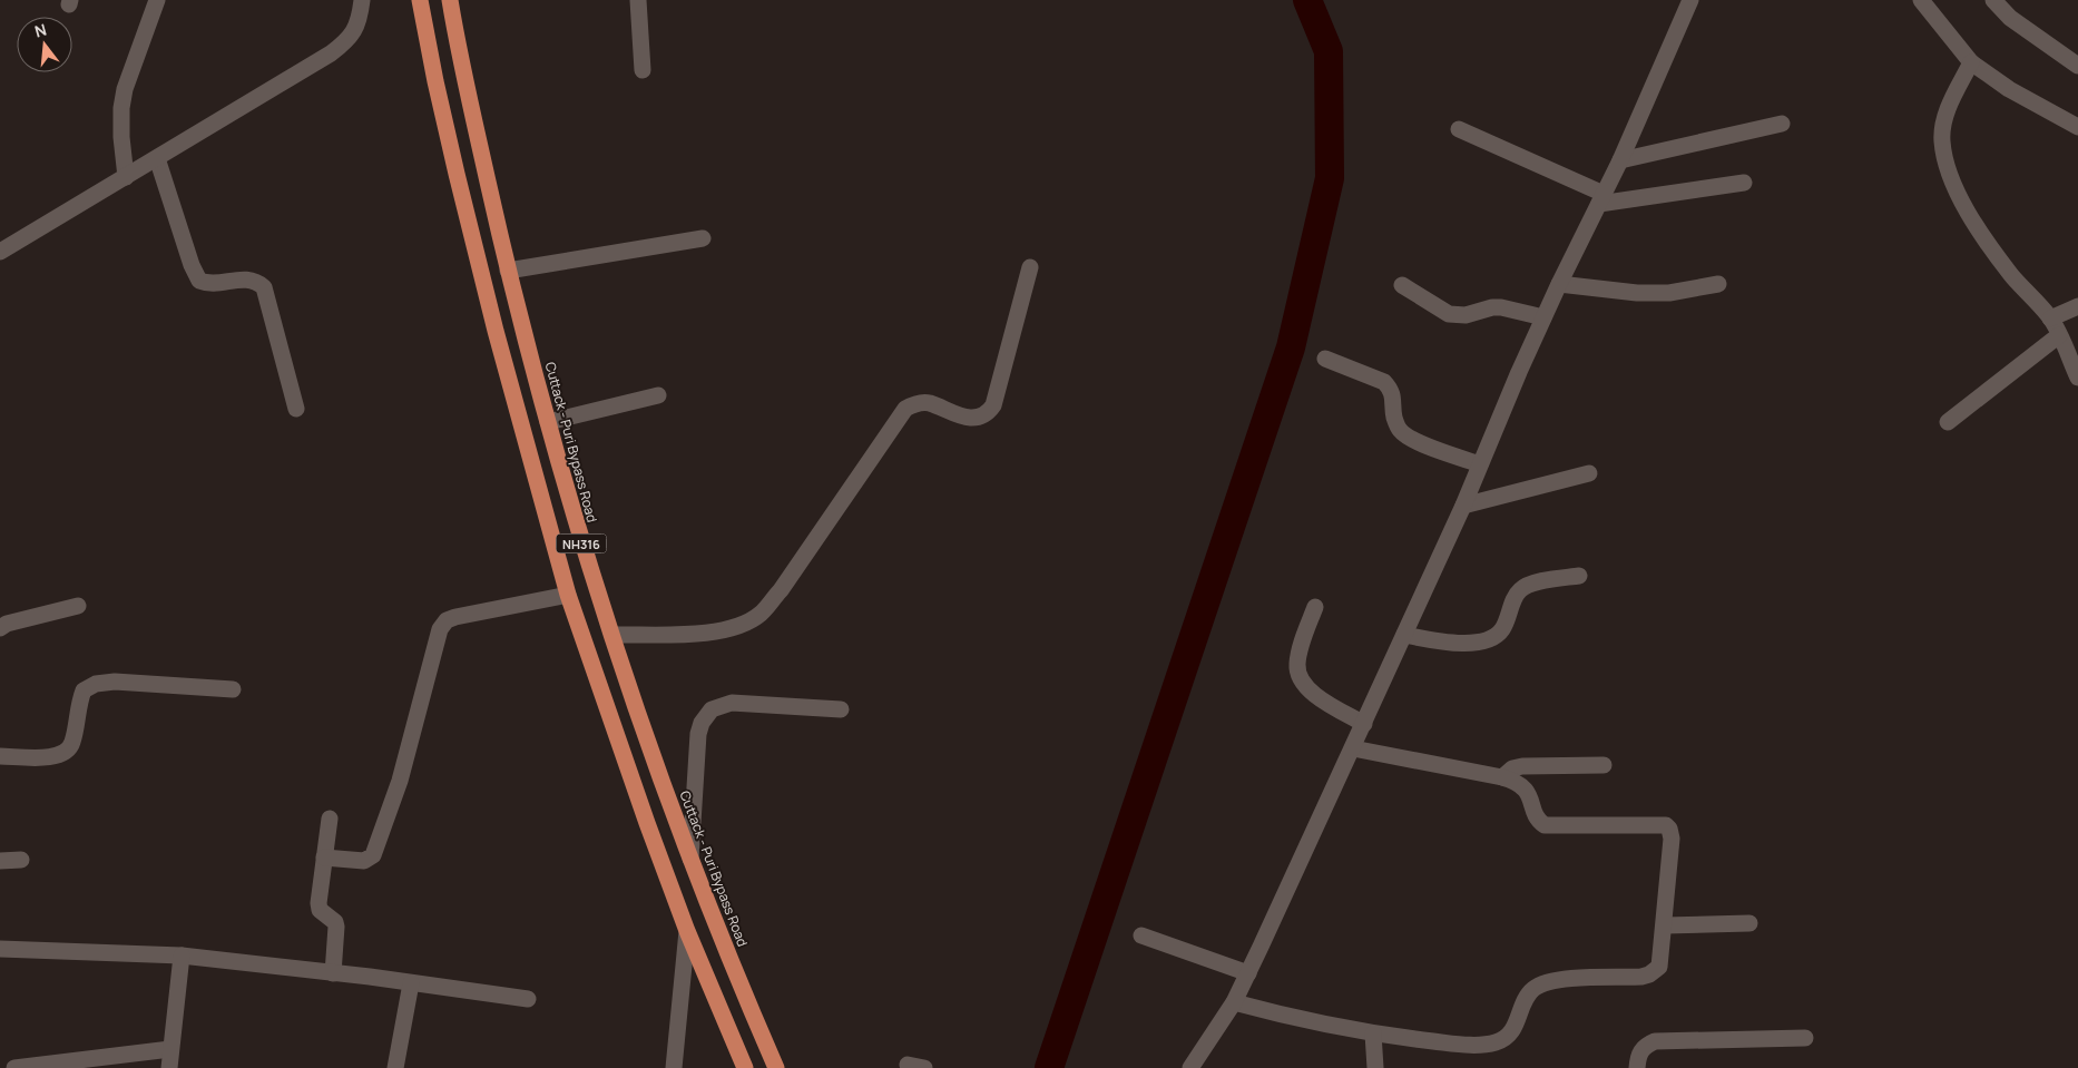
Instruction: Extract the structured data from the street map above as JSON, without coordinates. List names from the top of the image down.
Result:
{
  "streets": {
    "highway": ["Cuttack - Puri Bypass Road", "NH316"]
  },
  "north": "top"
}
